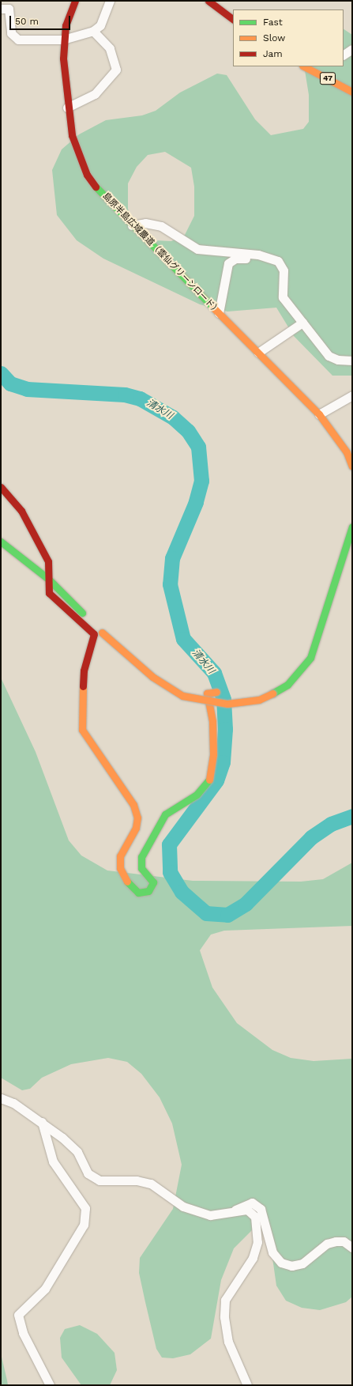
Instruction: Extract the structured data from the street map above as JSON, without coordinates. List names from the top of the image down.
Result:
{
  "streets": {
    "street": ["47", "島原半島広域農道（雲仙グリーンロード）"]
  },
  "water": ["清水川"],
  "legend": ["Fast", "Slow", "Jam"],
  "scale_bar": "50 m"
}
